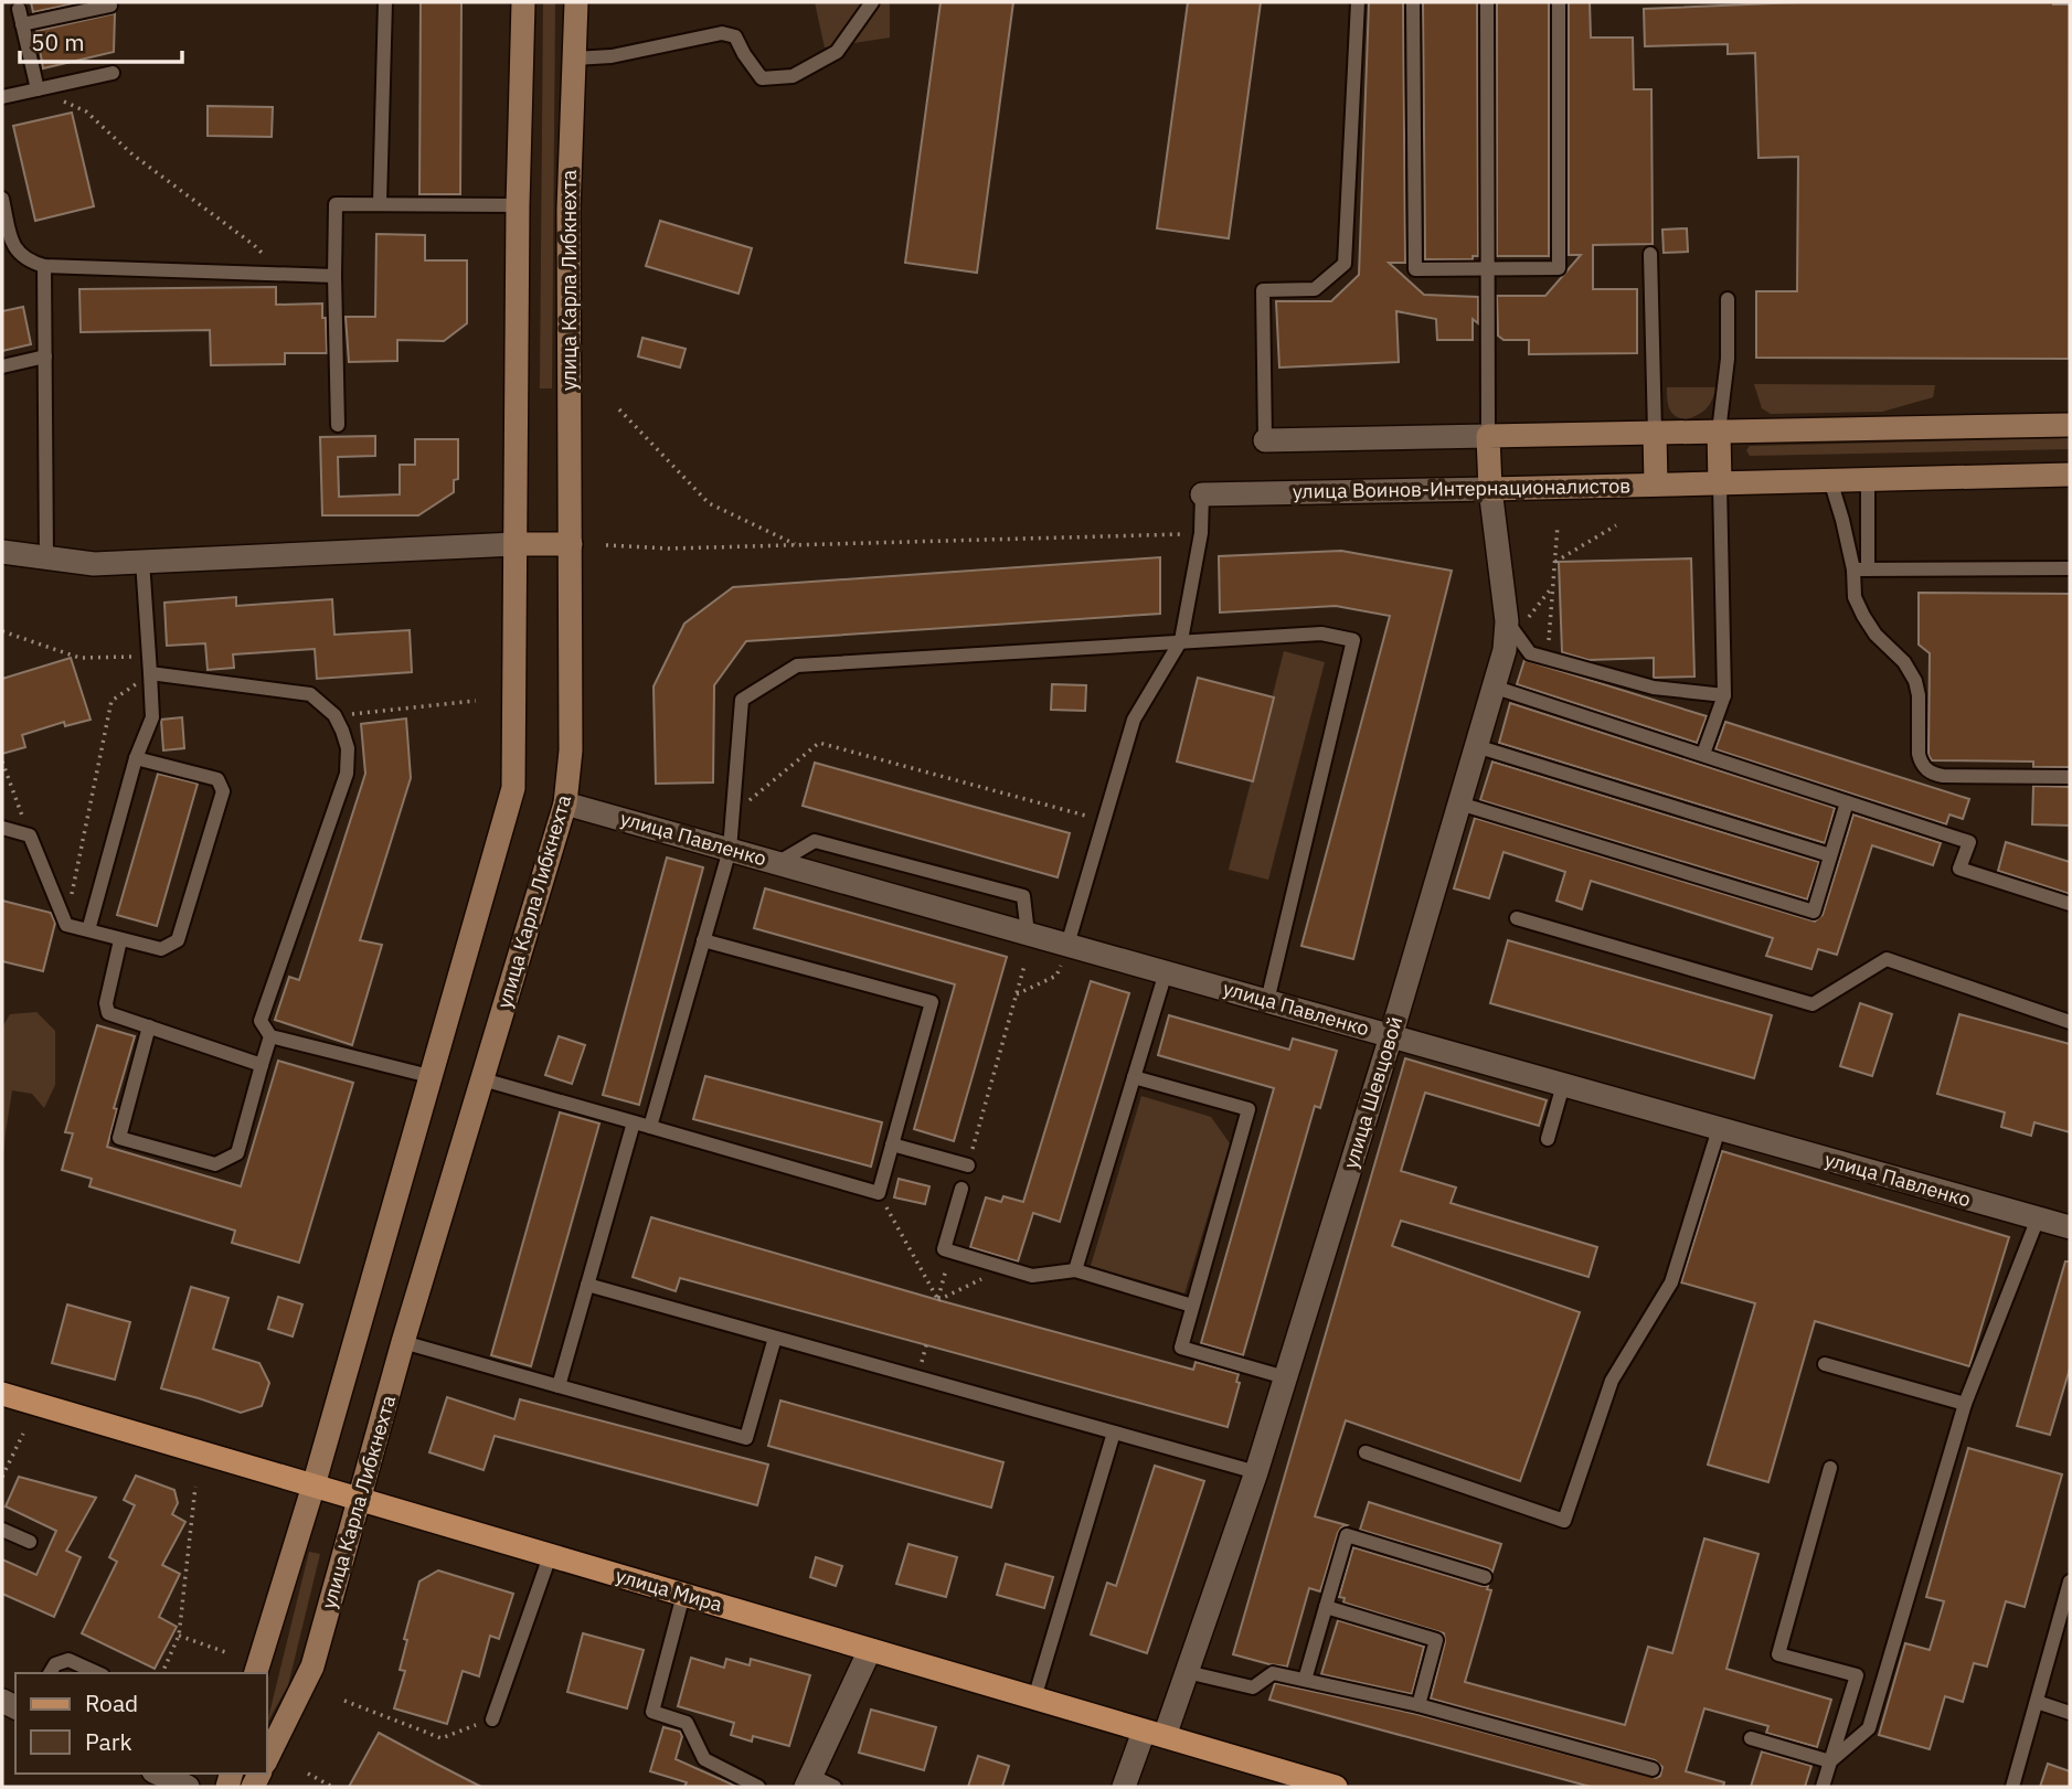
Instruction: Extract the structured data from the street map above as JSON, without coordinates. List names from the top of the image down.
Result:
{
  "streets": {
    "main road": [
      "улица Карла Либкнехта",
      "улица Воинов-Интернационалистов",
      "улица Шевцовой",
      "улица Мира"
    ],
    "street": ["улица Павленко"]
  },
  "crossings": [
    ["улица Карла Либкнехта", "улица Павленко"],
    ["улица Карла Либкнехта", "улица Мира"],
    ["улица Воинов-Интернационалистов", "улица Шевцовой"],
    ["улица Павленко", "улица Шевцовой"],
    ["улица Шевцовой", "улица Мира"]
  ],
  "legend": ["Road", "Park"],
  "scale_bar": "50 m"
}
